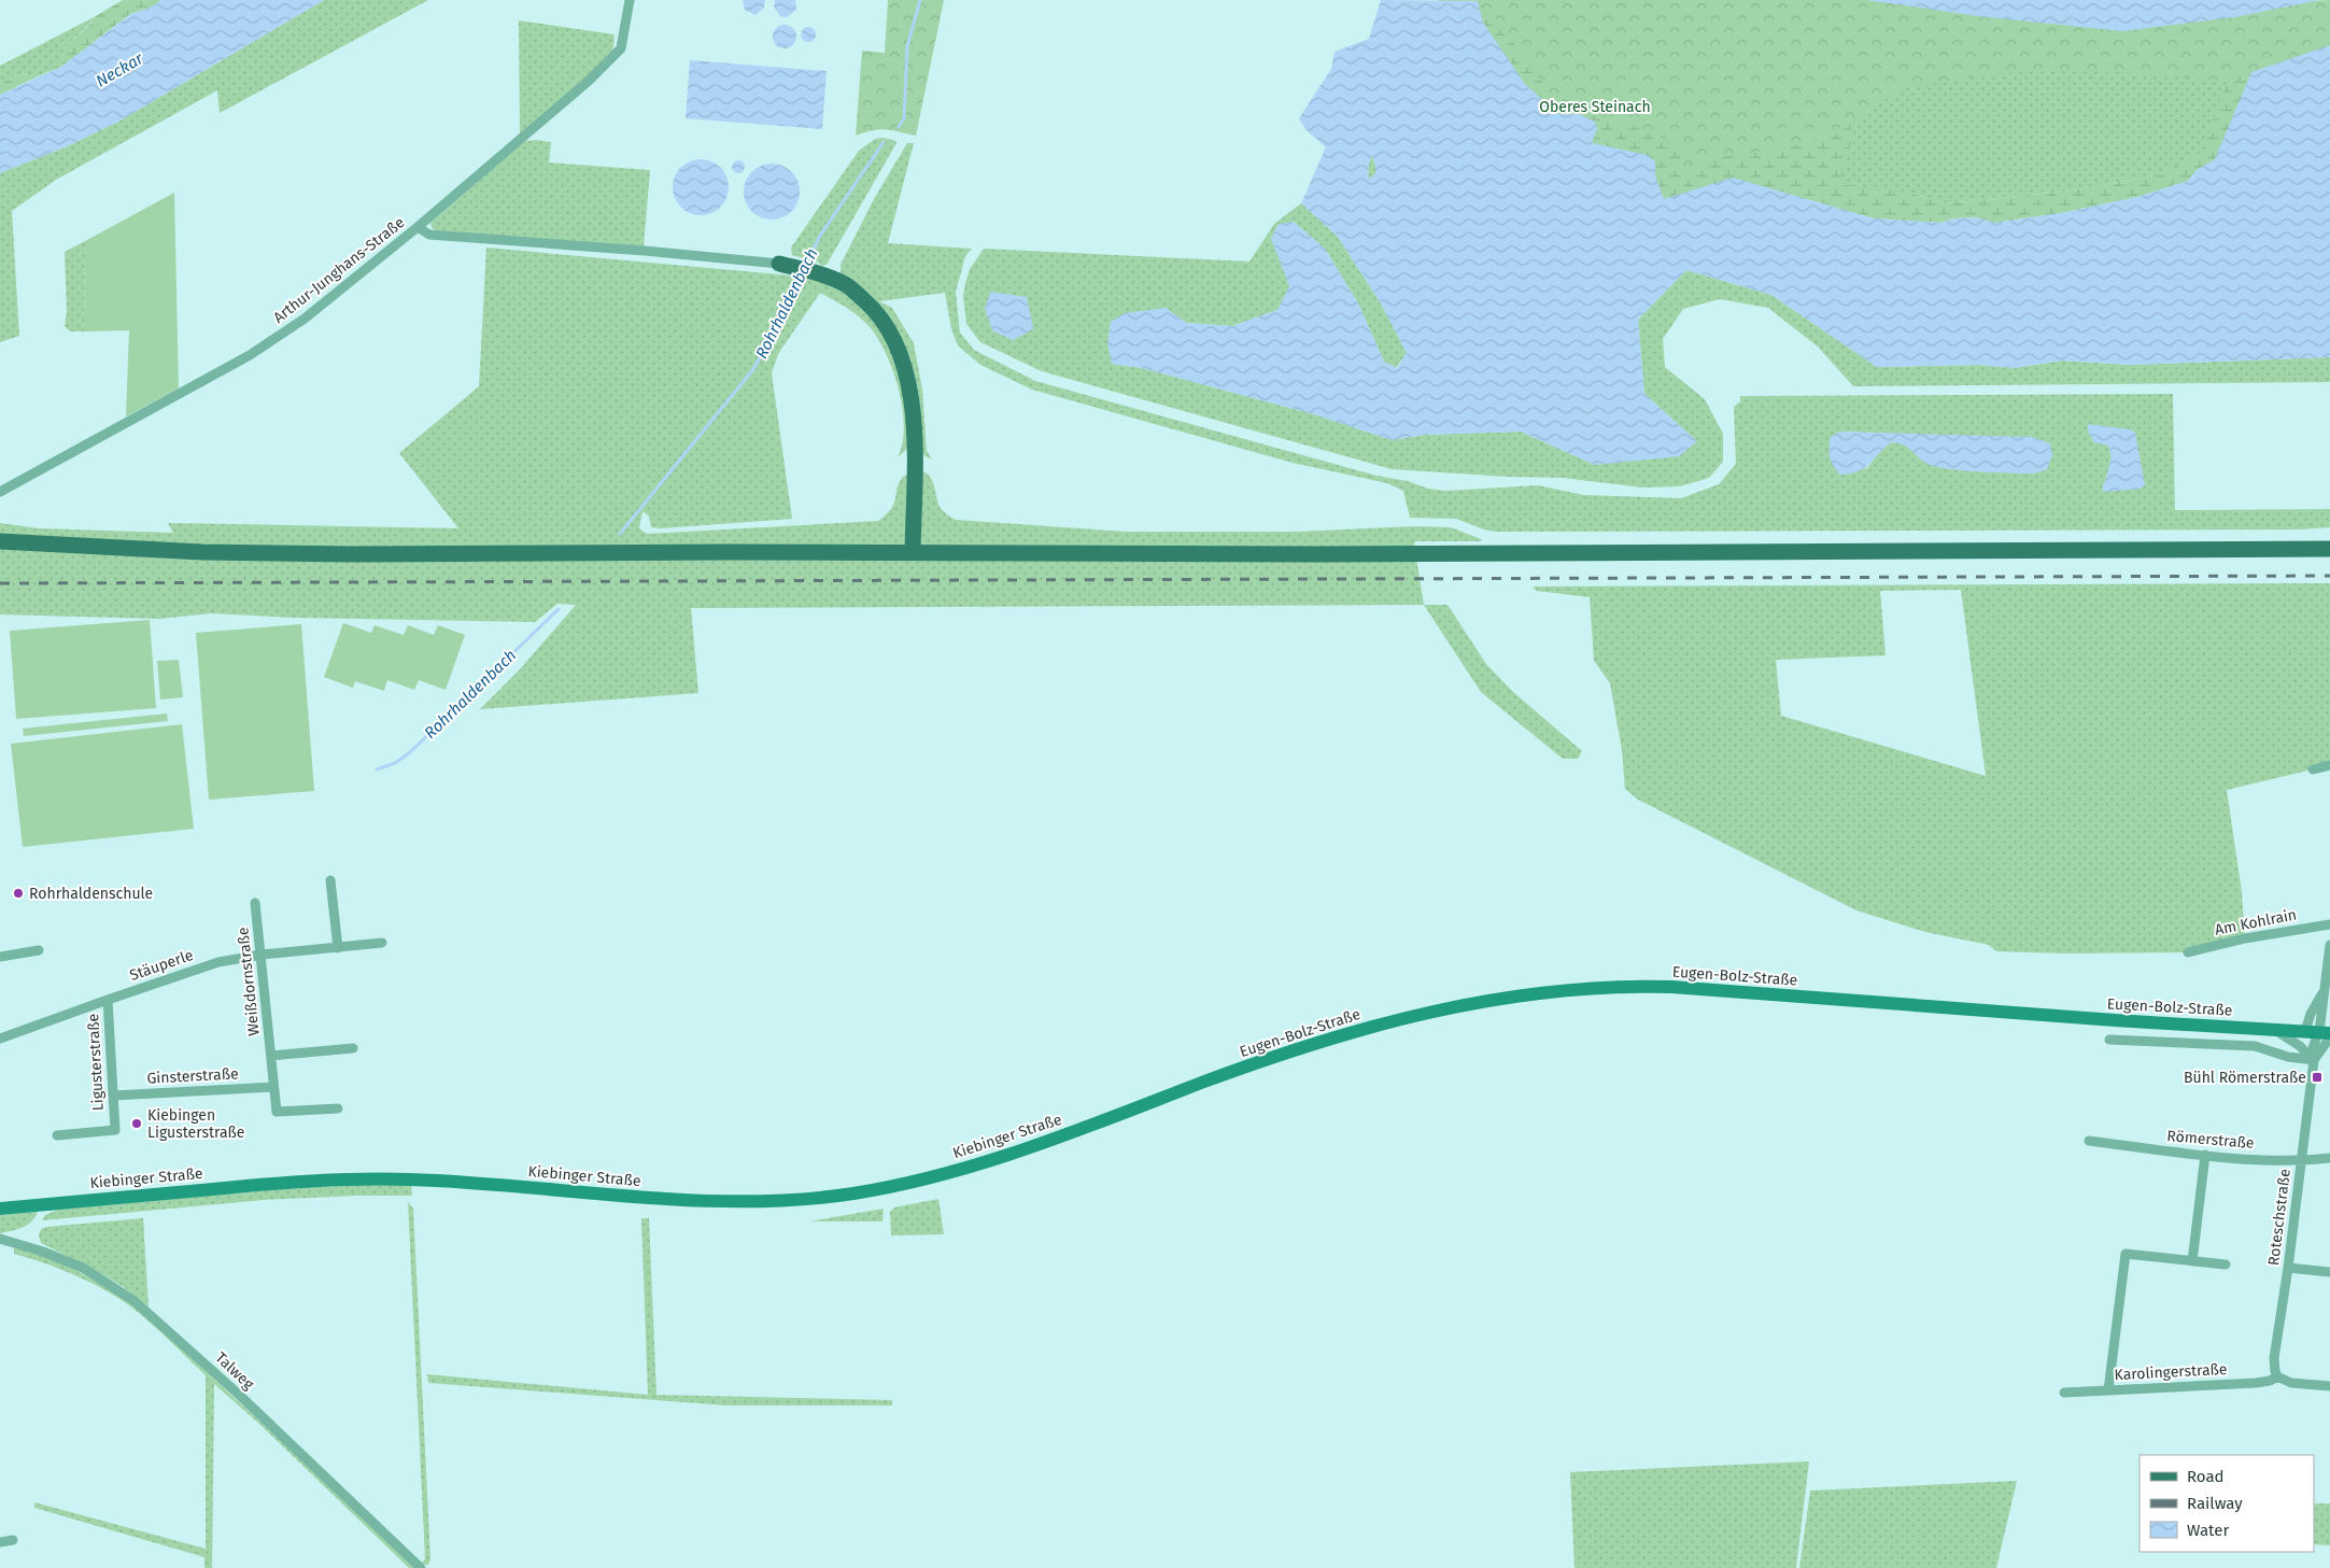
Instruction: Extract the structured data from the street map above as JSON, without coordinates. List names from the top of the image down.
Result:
{
  "streets": {
    "street": [
      "Arthur-Junghans-Straße",
      "Am Kohlrain",
      "Stäuperle",
      "Eugen-Bolz-Straße",
      "Weißdornstraße",
      "Ligusterstraße",
      "Ginsterstraße",
      "Kiebinger Straße",
      "Römerstraße",
      "Roteschstraße",
      "Talweg",
      "Karolingerstraße"
    ]
  },
  "crossings": [
    ["Stäuperle", "Weißdornstraße"],
    ["Stäuperle", "Ligusterstraße"],
    ["Eugen-Bolz-Straße", "Kiebinger Straße"],
    ["Eugen-Bolz-Straße", "Roteschstraße"],
    ["Weißdornstraße", "Ginsterstraße"],
    ["Ligusterstraße", "Ginsterstraße"],
    ["Römerstraße", "Roteschstraße"],
    ["Roteschstraße", "Karolingerstraße"]
  ],
  "water": ["Neckar", "Rohrhaldenbach"],
  "parks": ["Oberes Steinach"],
  "places": {
    "other": ["Rohrhaldenschule", "Kiebingen Ligusterstraße"],
    "transit": ["Bühl Römerstraße"]
  },
  "legend": ["Road", "Railway", "Water"]
}
